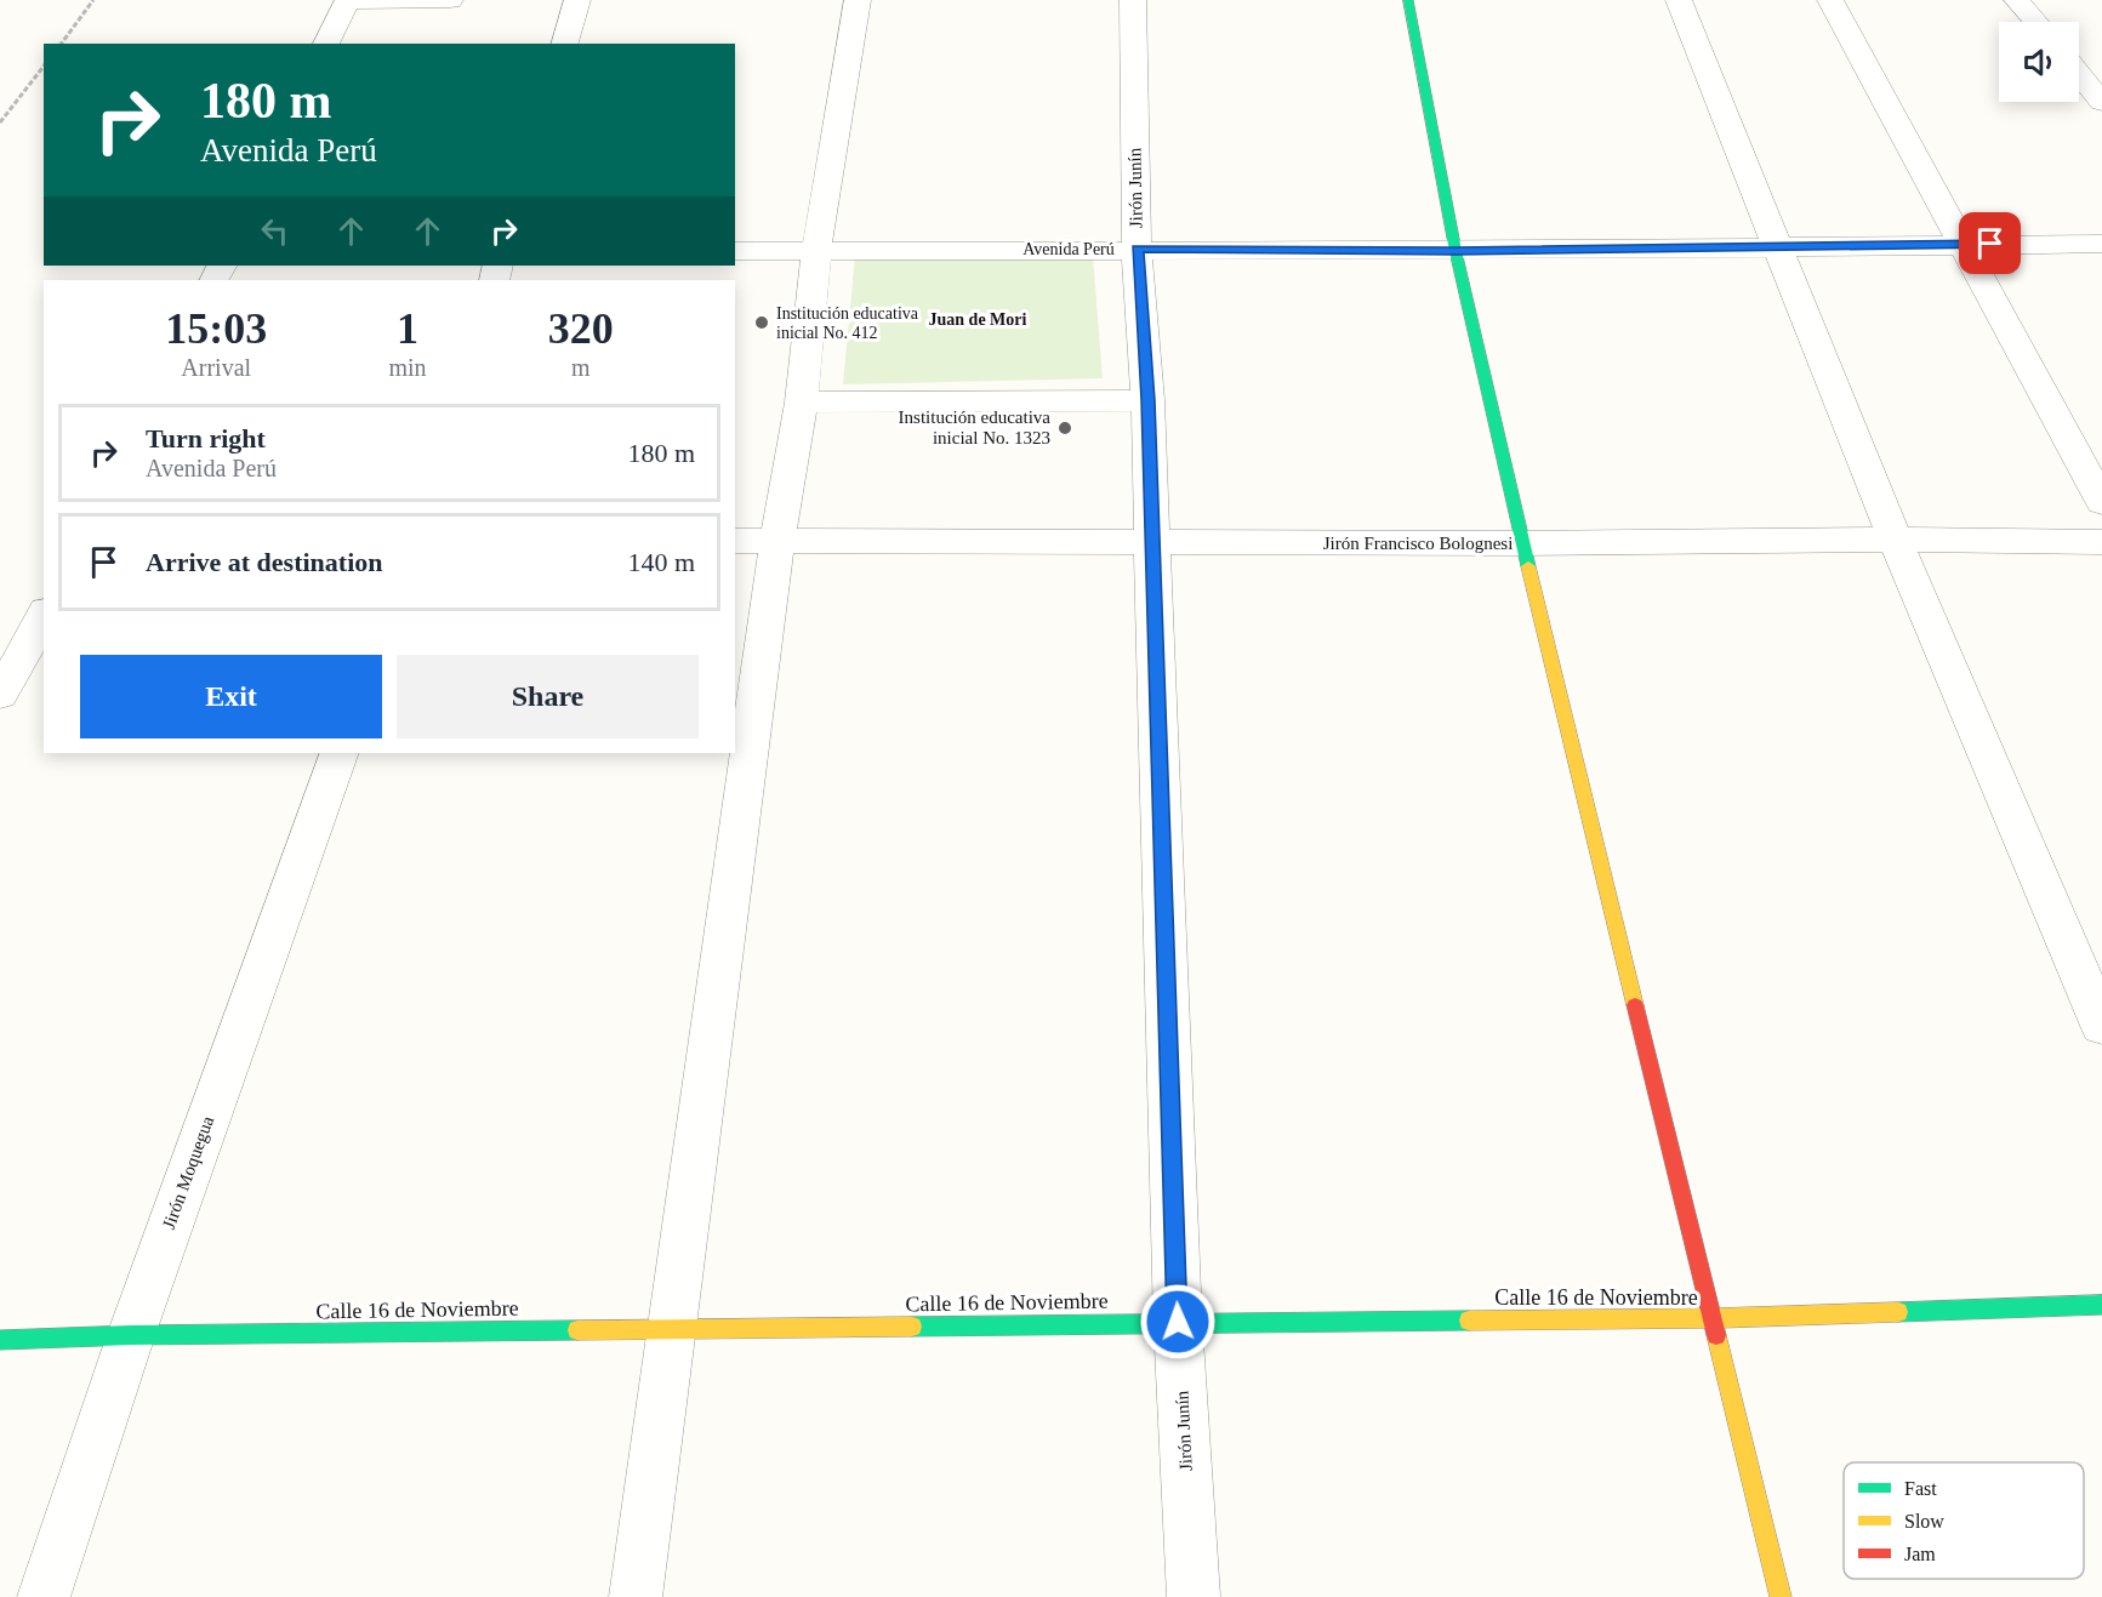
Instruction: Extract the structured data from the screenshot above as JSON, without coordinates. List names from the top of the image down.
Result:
{
  "streets": {
    "street": [
      "Jirón Junín",
      "Avenida Perú",
      "Jirón Francisco Bolognesi",
      "Jirón Moquegua",
      "Calle 16 de Noviembre"
    ]
  },
  "crossings": [
    ["Jirón Junín", "Avenida Perú"],
    ["Jirón Junín", "Jirón Francisco Bolognesi"],
    ["Jirón Junín", "Calle 16 de Noviembre"],
    ["Jirón Moquegua", "Calle 16 de Noviembre"]
  ],
  "districts": ["Juan de Mori"],
  "places": ["Institución educativa inicial No. 412", "Institución educativa inicial No. 1323"],
  "legend": ["Fast", "Slow", "Jam"],
  "page": {
    "turn": ["180 m", "Avenida Perú"],
    "eta": [
      "15:03",
      "Arrival",
      "1",
      "min",
      "320",
      "m"
    ],
    "list": [
      {
        "name": "Turn right",
        "note": "Avenida Perú",
        "value": "180 m"
      },
      {
        "name": "Arrive at destination",
        "value": "140 m"
      }
    ],
    "buttons": ["Exit", "Share"]
  }
}
